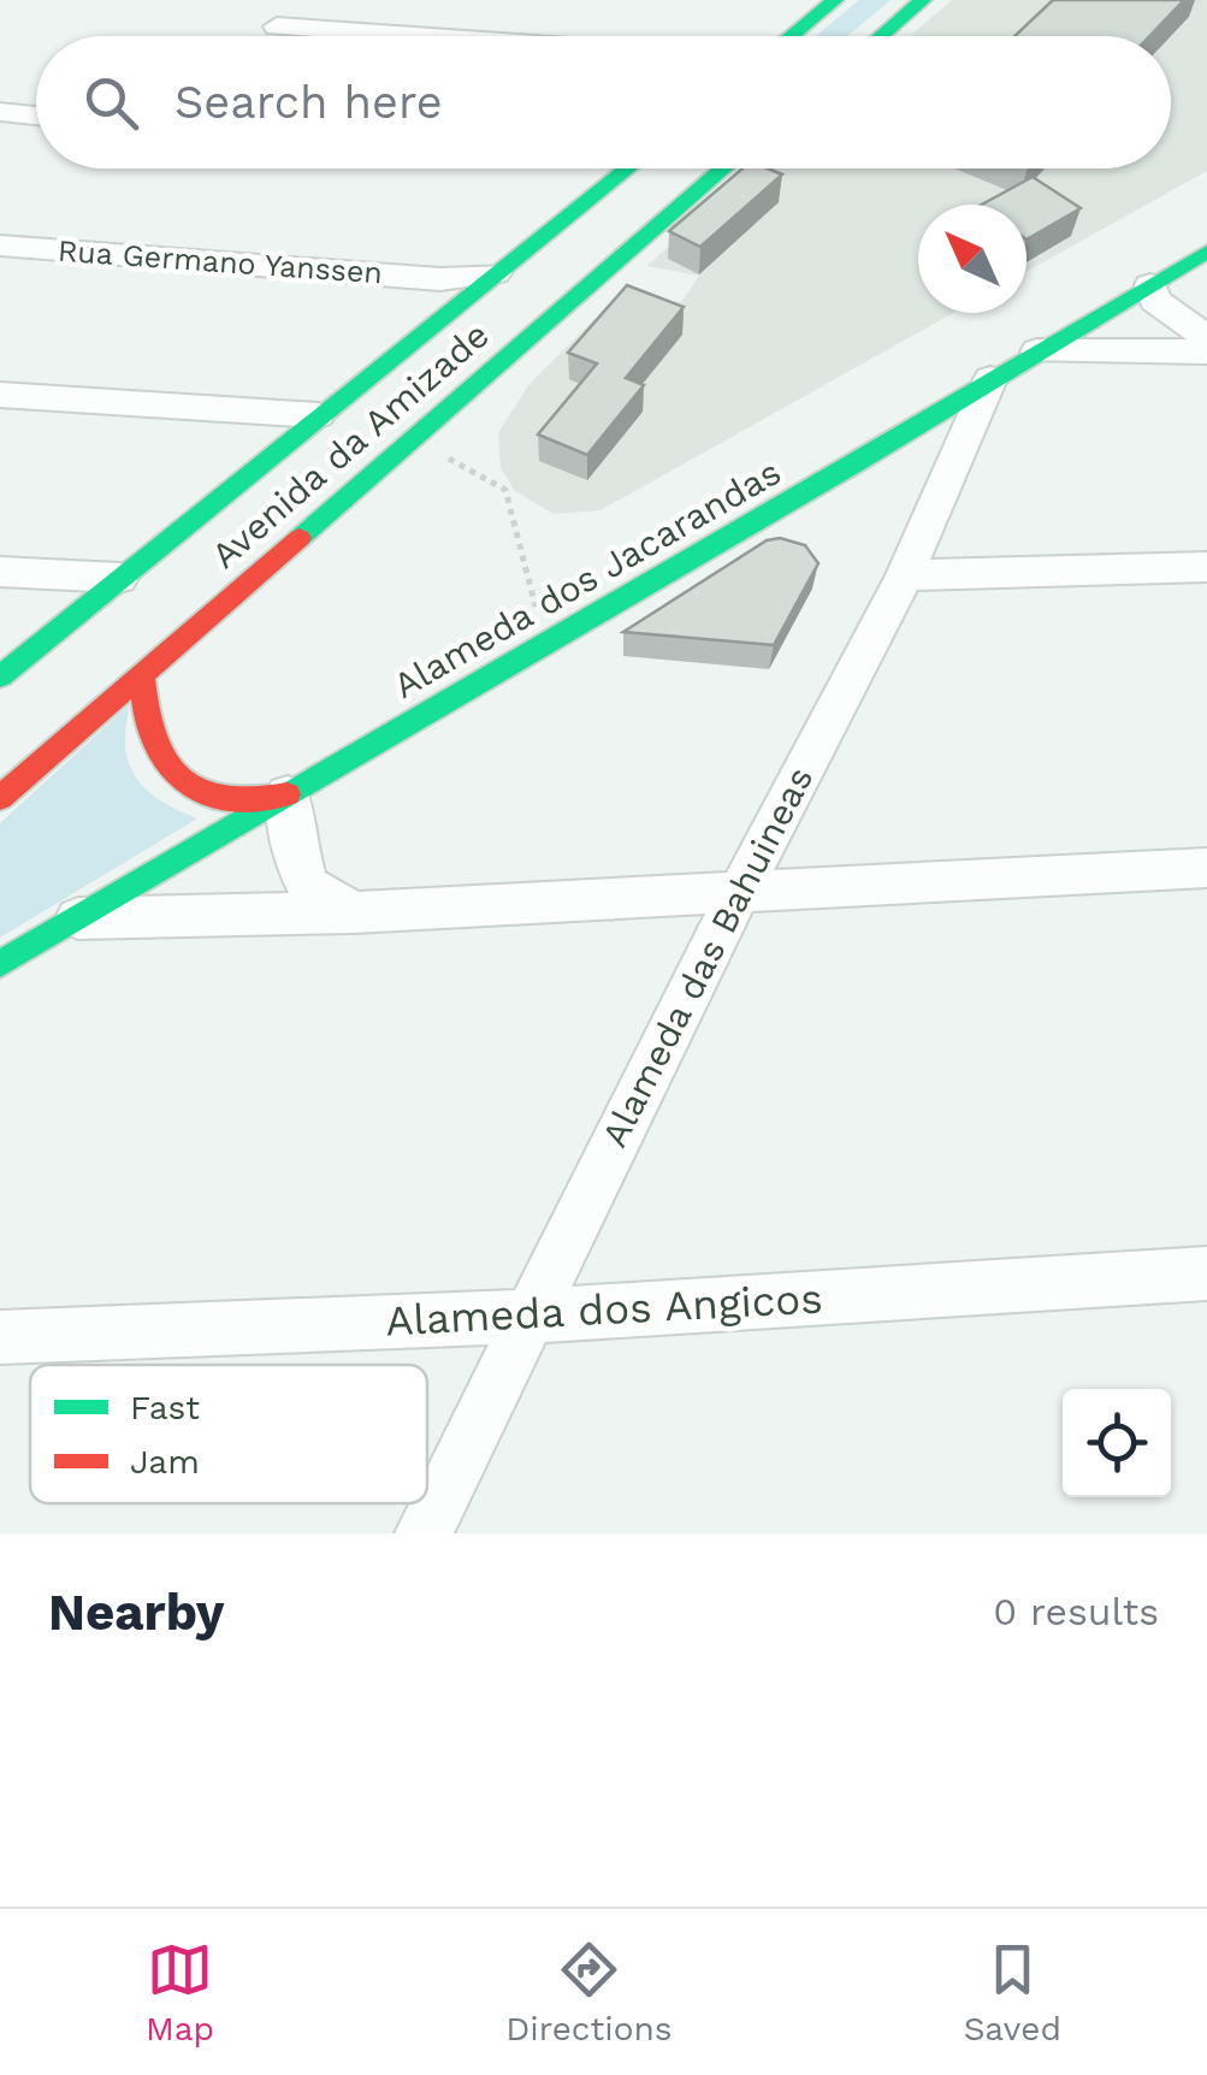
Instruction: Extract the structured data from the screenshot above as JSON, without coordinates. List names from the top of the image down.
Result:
{
  "streets": {
    "main road": ["Avenida da Amizade", "Alameda dos Jacarandas"],
    "street": ["Rua Germano Yanssen", "Alameda das Bahuineas", "Alameda dos Angicos"]
  },
  "crossings": [
    ["Rua Germano Yanssen", "Avenida da Amizade"],
    ["Alameda dos Jacarandas", "Alameda das Bahuineas"],
    ["Alameda das Bahuineas", "Alameda dos Angicos"]
  ],
  "legend": ["Fast", "Jam"],
  "north": "top left",
  "page": {
    "search": "Search here",
    "heading": ["Nearby", "0 results"],
    "nav": ["Map", "Directions", "Saved"]
  }
}
